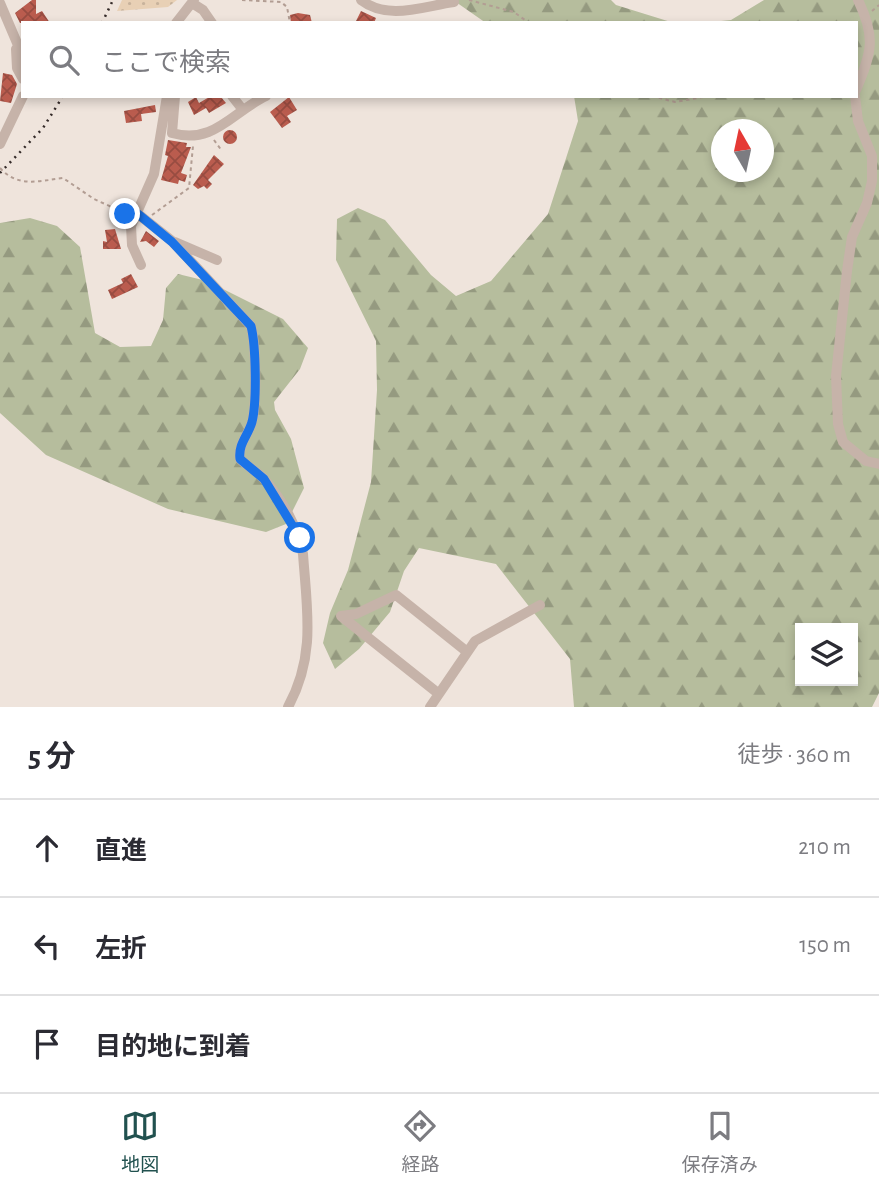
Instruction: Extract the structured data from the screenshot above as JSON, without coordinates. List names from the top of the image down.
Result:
{
  "north": "top",
  "page": {
    "search": "ここで検索",
    "heading": ["5 分", "徒歩 · 360 m"],
    "list": [
      ["直進", "210 m"],
      ["左折", "150 m"],
      "目的地に到着"
    ],
    "nav": ["地図", "経路", "保存済み"]
  }
}
